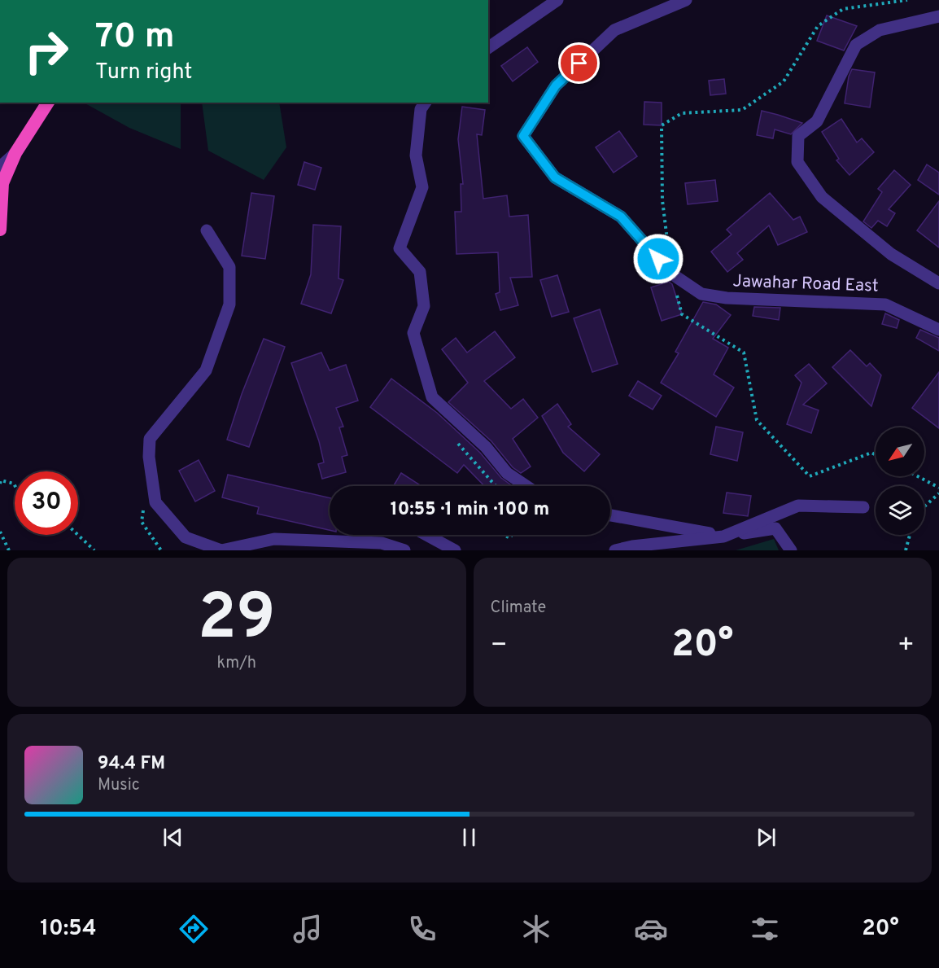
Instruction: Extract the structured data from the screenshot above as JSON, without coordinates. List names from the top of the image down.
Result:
{
  "streets": {
    "street": ["Jawahar Road East"]
  },
  "north": "bottom left",
  "page": {
    "turn": ["70 m", "Turn right"],
    "limit": "30",
    "trip": "10:55 · 1 min · 100 m",
    "tile": [
      ["29", "km/h"],
      "Climate"
    ],
    "heat": ["−", "20°", "+"],
    "song": ["94.4 FM", "Music"],
    "tabs": ["10:54", "20°"]
  }
}
